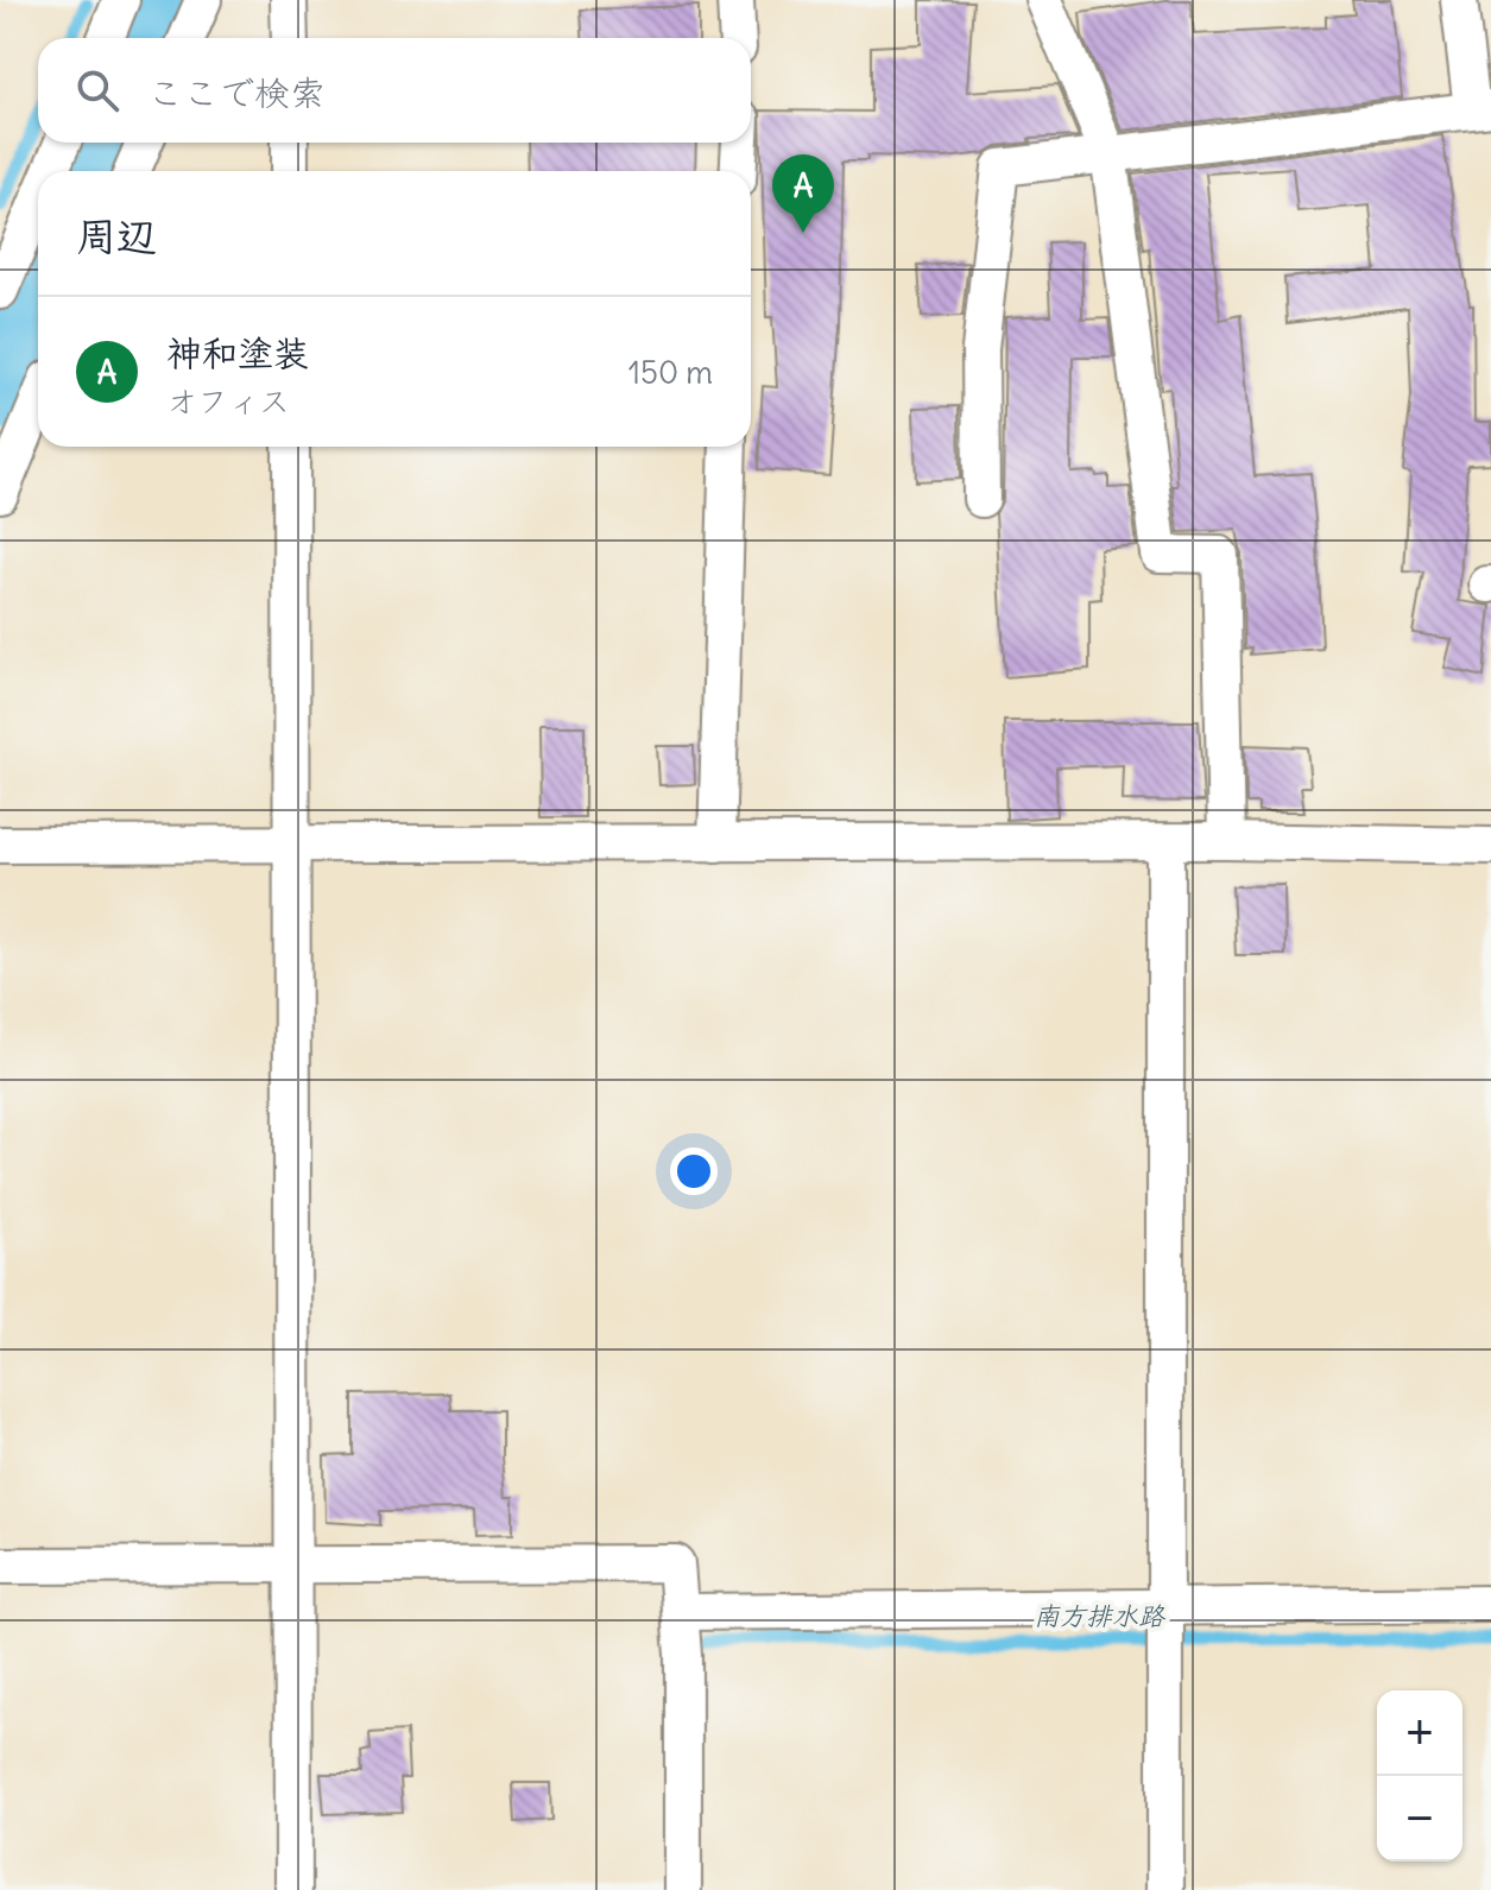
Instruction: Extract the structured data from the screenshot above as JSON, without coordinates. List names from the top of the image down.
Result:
{
  "water": ["南方排水路"],
  "page": {
    "search": "ここで検索",
    "pins": "A",
    "heading": "周辺",
    "list": [
      {
        "mark": "A",
        "name": "神和塗装",
        "note": "オフィス",
        "value": "150 m"
      }
    ],
    "map_buttons": ["+", "−"]
  }
}
